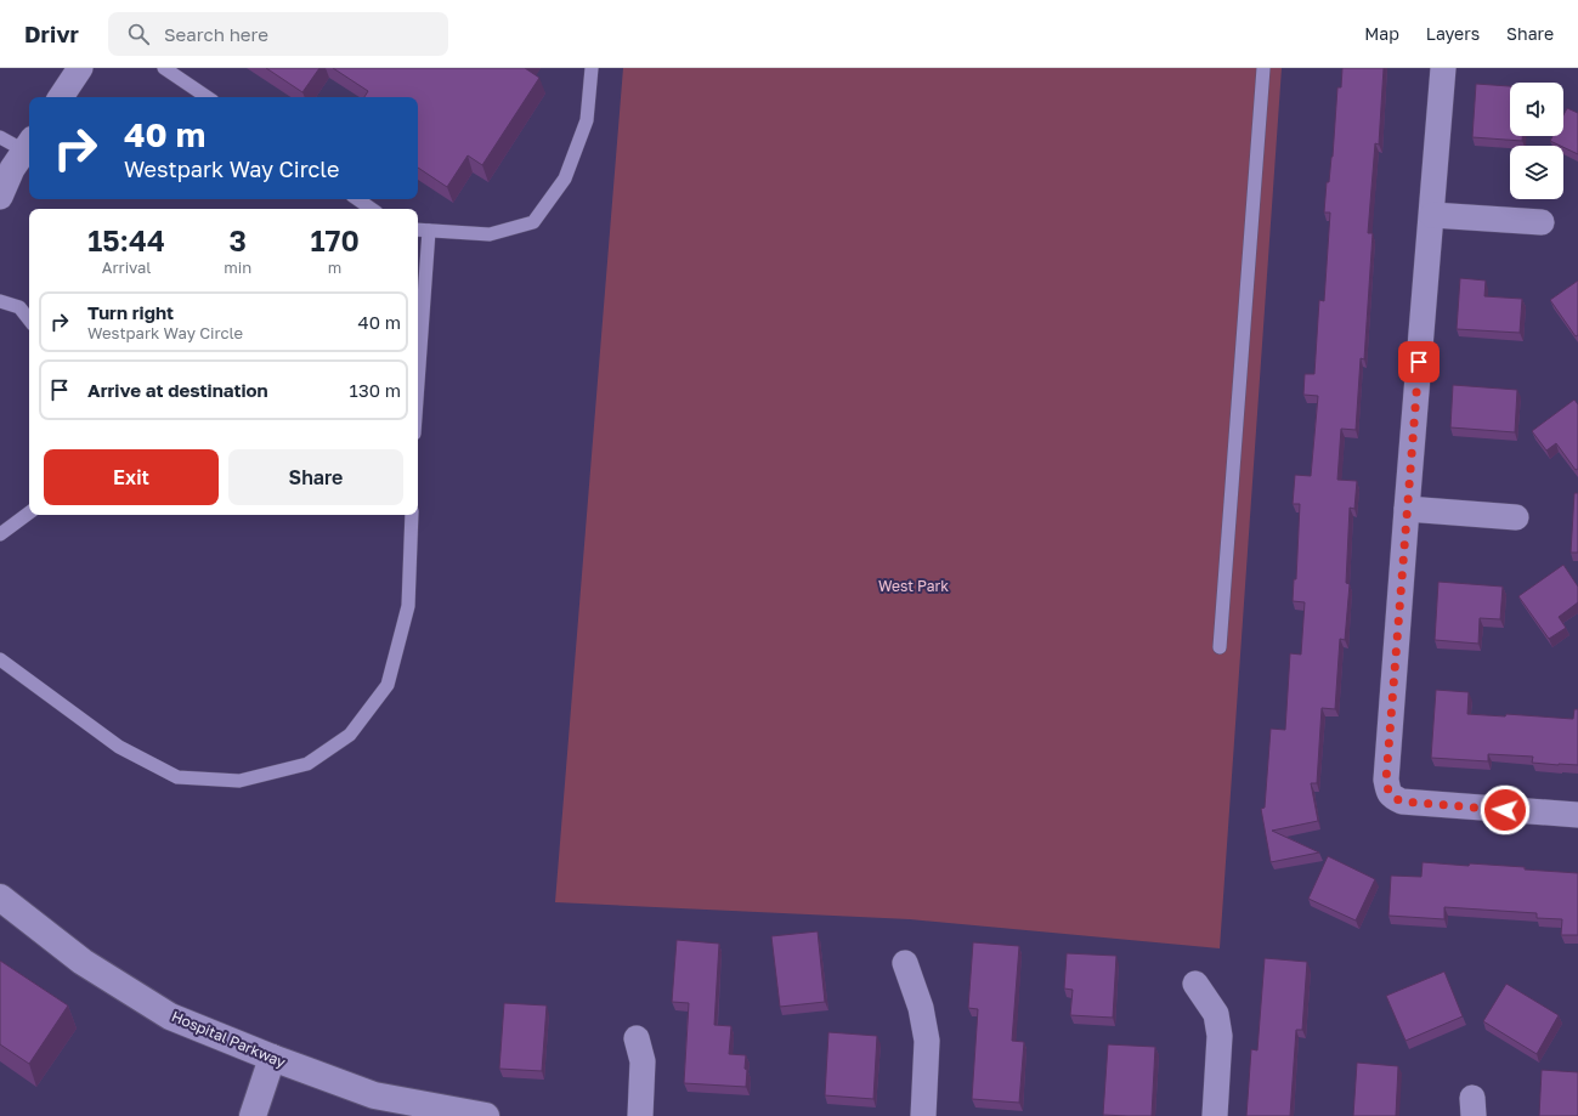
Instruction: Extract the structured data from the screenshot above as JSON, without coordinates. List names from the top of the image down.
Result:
{
  "streets": {
    "street": ["Hospital Parkway"]
  },
  "parks": ["West Park"],
  "page": {
    "header": "Drivr",
    "search": "Search here",
    "nav": ["Map", "Layers", "Share"],
    "turn": ["40 m", "Westpark Way Circle"],
    "eta": [
      "15:44",
      "Arrival",
      "3",
      "min",
      "170",
      "m"
    ],
    "list": [
      {
        "name": "Turn right",
        "note": "Westpark Way Circle",
        "value": "40 m"
      },
      {
        "name": "Arrive at destination",
        "value": "130 m"
      }
    ],
    "buttons": ["Exit", "Share"]
  }
}
